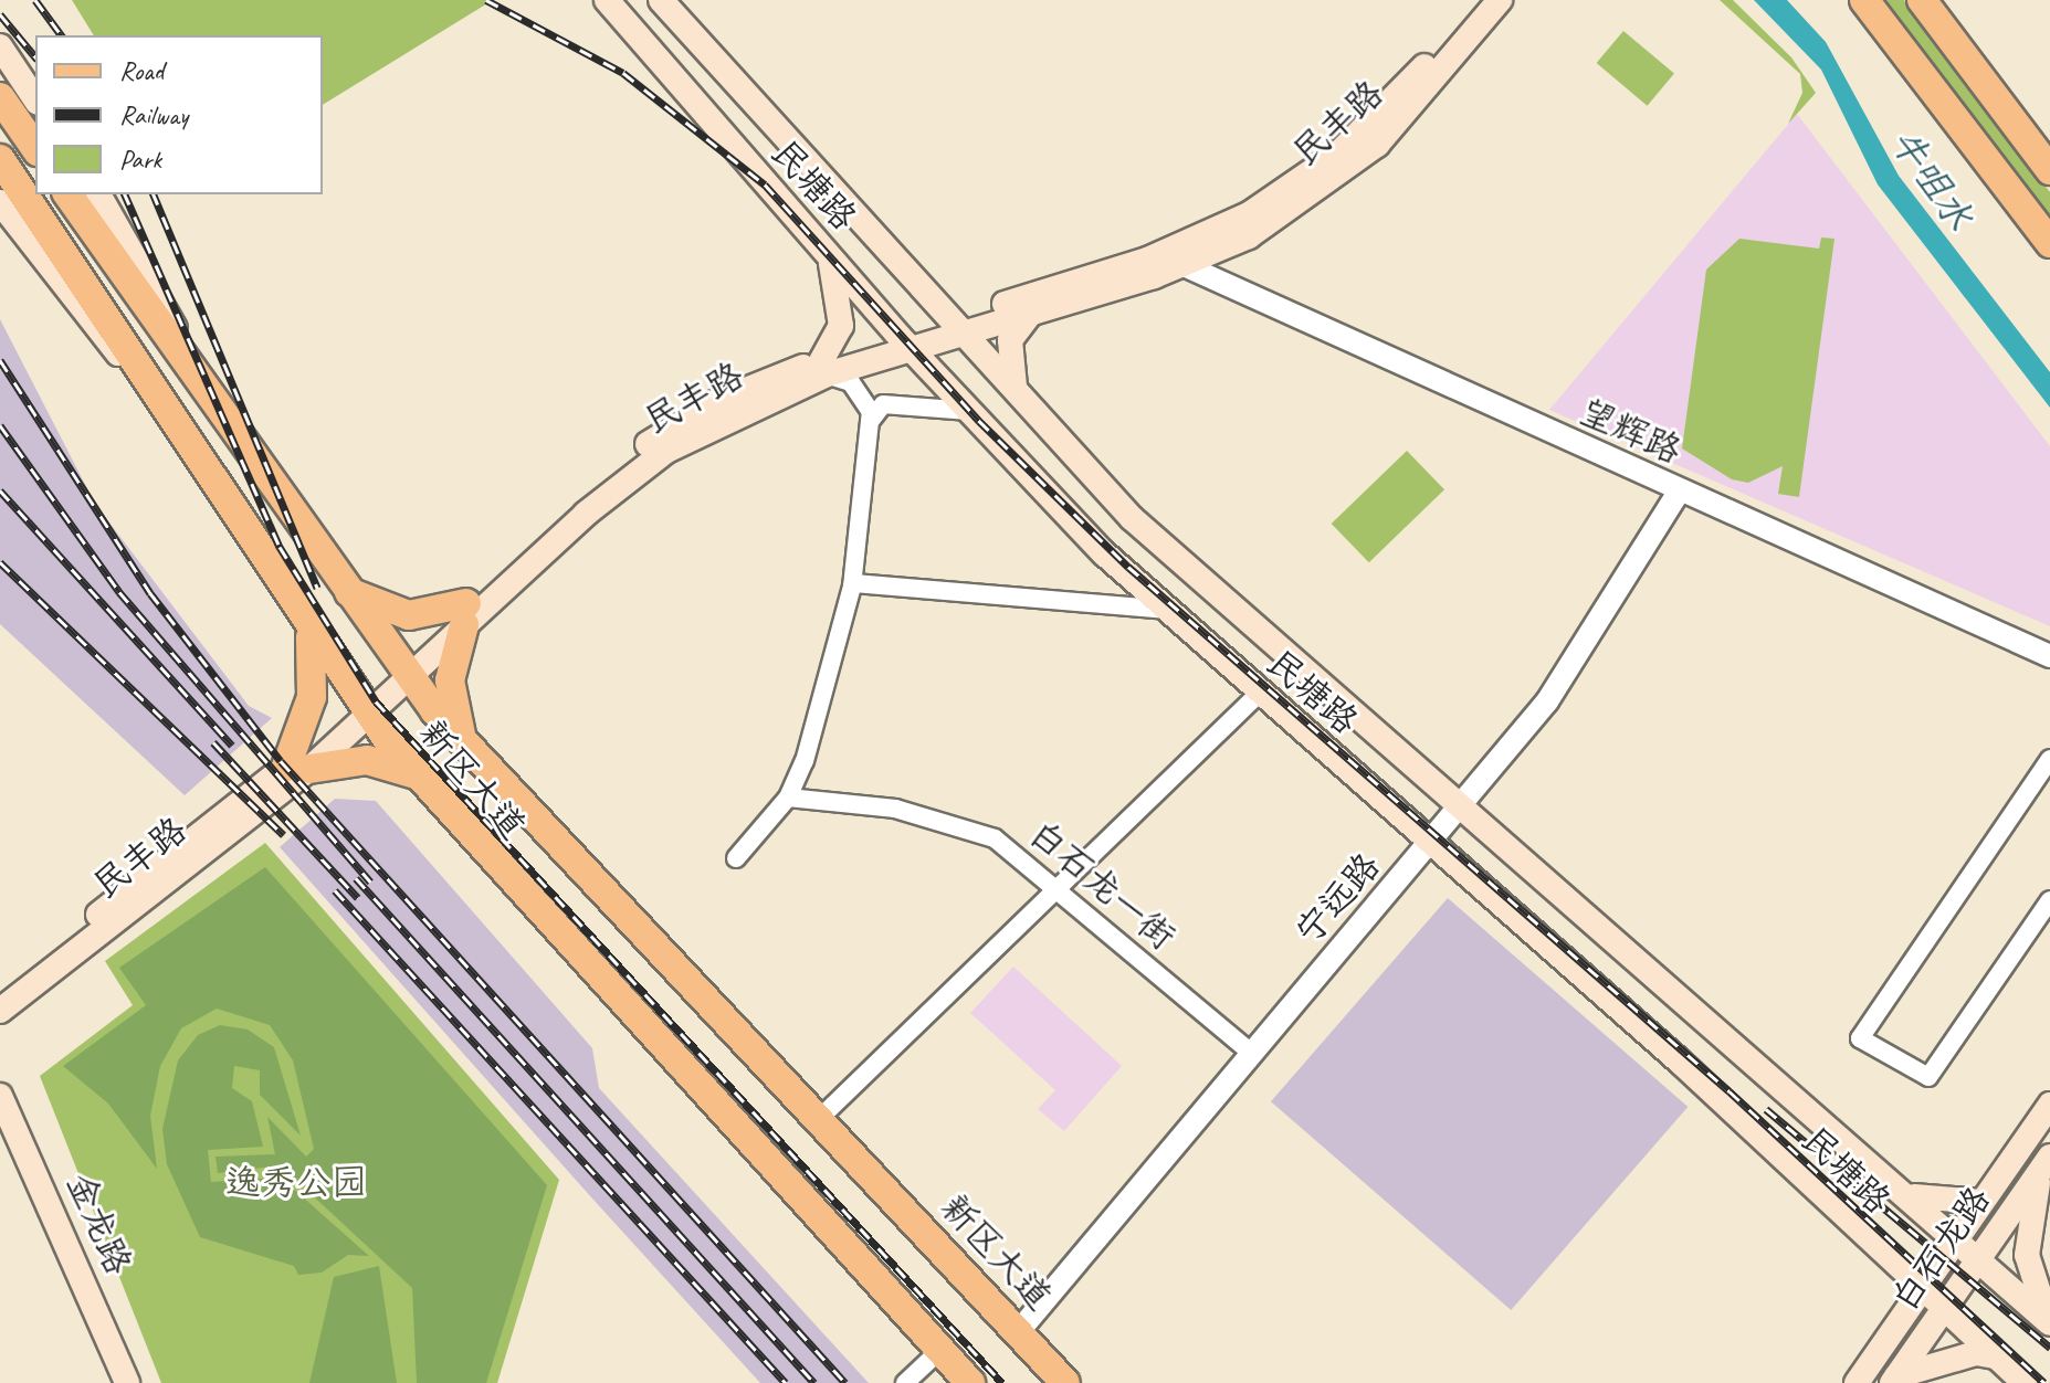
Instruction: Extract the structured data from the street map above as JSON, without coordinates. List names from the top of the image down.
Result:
{
  "streets": {
    "main road": [
      "民丰路",
      "民塘路",
      "新区大道",
      "金龙路",
      "白石龙路"
    ],
    "street": ["望辉路", "白石龙一街", "宁远路"]
  },
  "crossings": [
    ["民丰路", "民塘路"],
    ["民丰路", "望辉路"],
    ["民丰路", "新区大道"],
    ["民塘路", "宁远路"],
    ["民塘路", "白石龙路"],
    ["望辉路", "宁远路"],
    ["新区大道", "宁远路"],
    ["白石龙一街", "宁远路"]
  ],
  "water": ["牛咀水"],
  "parks": ["逸秀公园"],
  "legend": ["Road", "Railway", "Park"]
}
